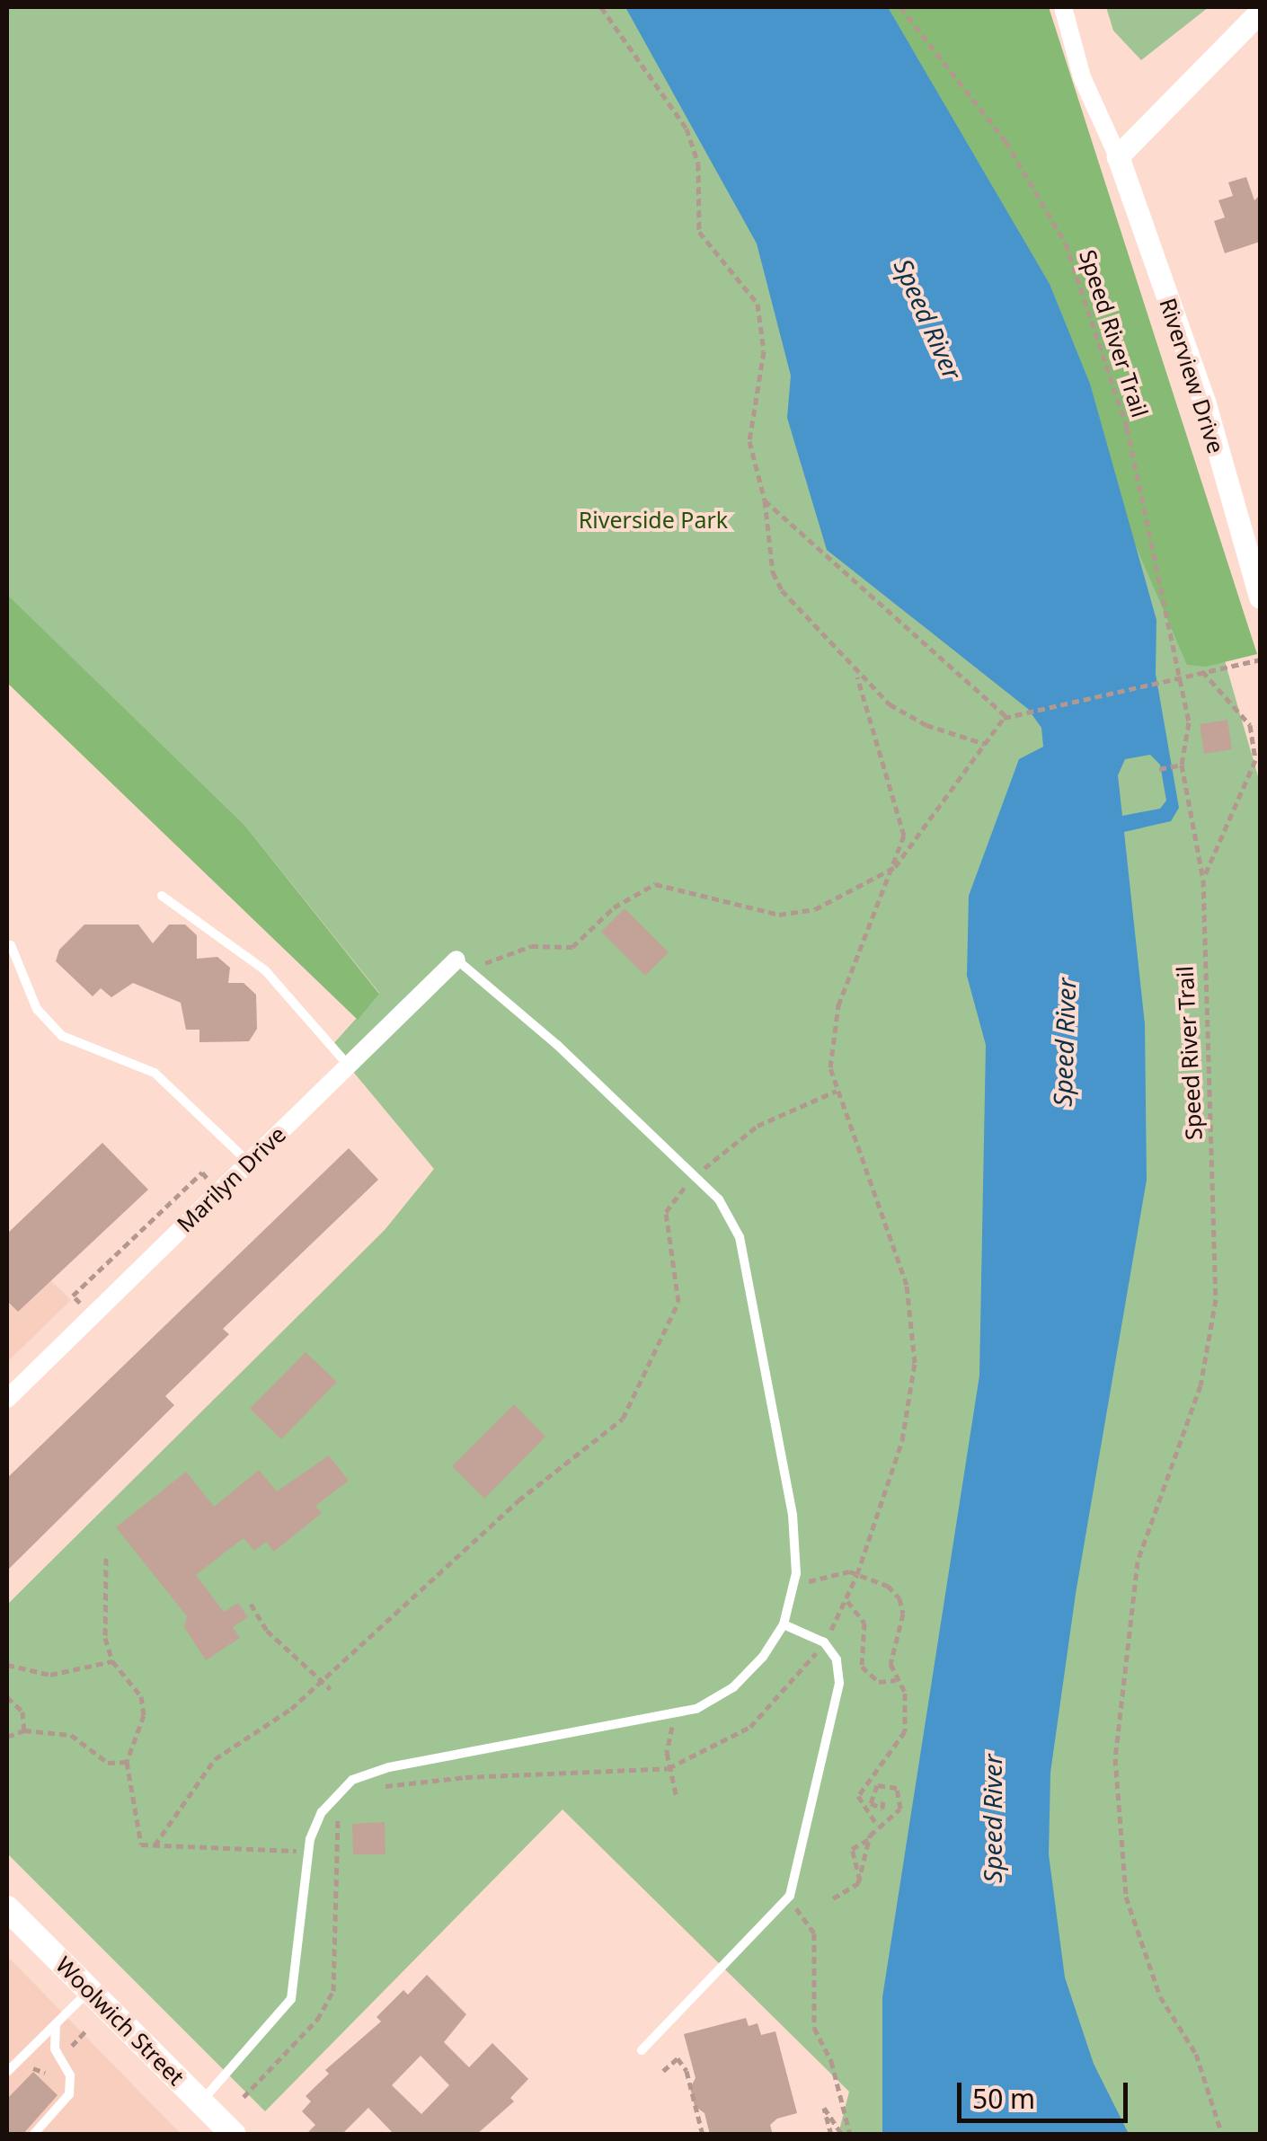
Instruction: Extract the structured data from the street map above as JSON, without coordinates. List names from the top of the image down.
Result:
{
  "streets": {
    "main road": ["Woolwich Street"],
    "street": ["Riverview Drive", "Marilyn Drive"],
    "path": ["Speed River Trail"]
  },
  "water": ["Speed River"],
  "parks": ["Riverside Park"],
  "scale_bar": "50 m"
}
